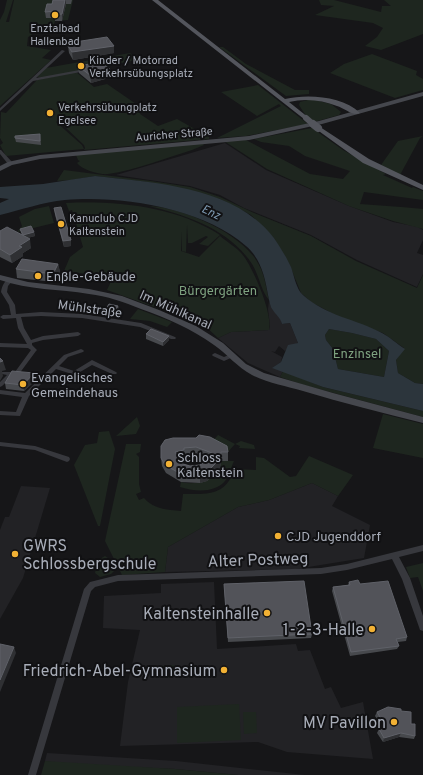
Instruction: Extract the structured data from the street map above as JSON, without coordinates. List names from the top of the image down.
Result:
{
  "streets": {
    "street": [
      "Auricher Straße",
      "Mühlstraße",
      "Im Mühlkanal",
      "Alter Postweg"
    ]
  },
  "water": ["Enz"],
  "parks": ["Bürgergärten", "Enzinsel"],
  "places": [
    "Enztalbad Hallenbad",
    "Kinder / Motorrad Verkehrsübungsplatz",
    "Verkehrsübungplatz Egelsee",
    "Kanuclub CJD Kaltenstein",
    "Enßle-Gebäude",
    "Evangelisches Gemeindehaus",
    "Schloss Kaltenstein",
    "CJD Jugenddorf",
    "GWRS Schlossbergschule",
    "Kaltensteinhalle",
    "1-2-3-Halle",
    "Friedrich-Abel-Gymnasium",
    "MV Pavillon"
  ]
}
